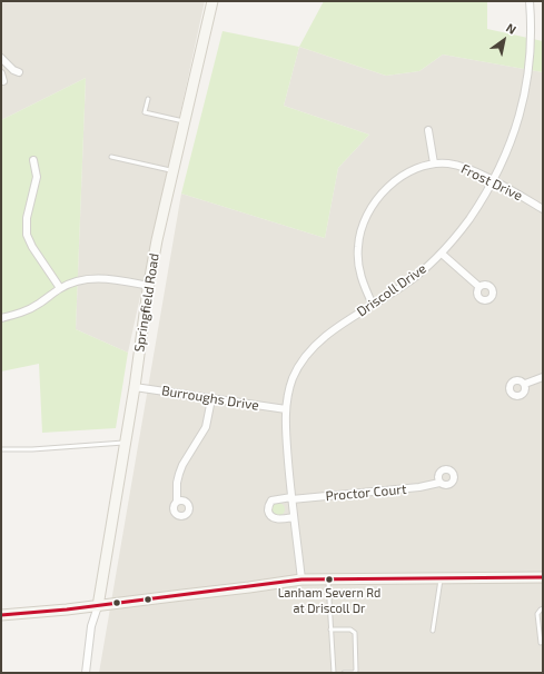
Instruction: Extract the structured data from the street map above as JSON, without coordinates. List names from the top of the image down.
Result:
{
  "streets": {
    "street": [
      "Frost Drive",
      "Driscoll Drive",
      "Springfield Road",
      "Burroughs Drive",
      "Proctor Court"
    ]
  },
  "crossings": [
    ["Frost Drive", "Driscoll Drive"],
    ["Driscoll Drive", "Burroughs Drive"],
    ["Driscoll Drive", "Proctor Court"],
    ["Springfield Road", "Burroughs Drive"]
  ],
  "places": ["Lanham Severn Rd at Driscoll Dr"],
  "north": "top right"
}
